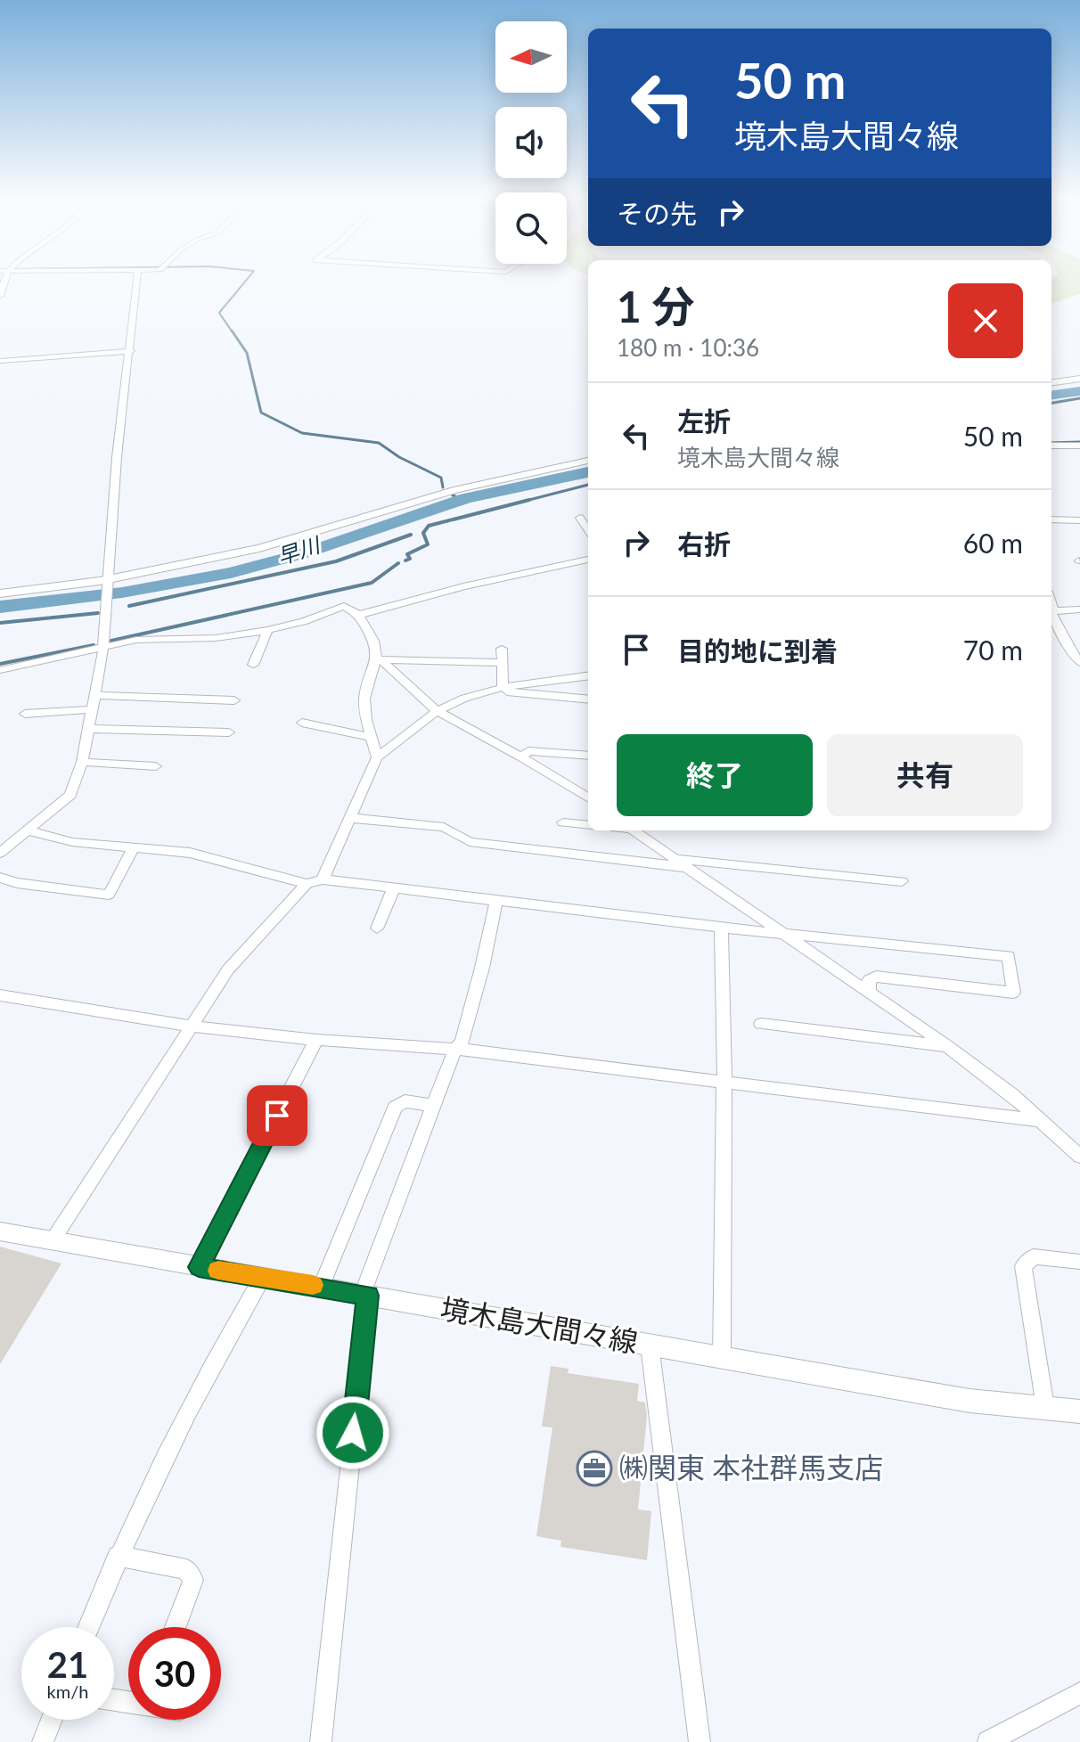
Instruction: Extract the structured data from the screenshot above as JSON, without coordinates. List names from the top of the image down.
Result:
{
  "streets": {
    "main road": ["境木島大間々線"]
  },
  "water": ["早川"],
  "places": {
    "office": ["㈱関東 本社群馬支店"]
  },
  "north": "left",
  "page": {
    "turn": ["50 m", "境木島大間々線"],
    "then": "その先",
    "heading": ["1 分", "180 m · 10:36"],
    "list": [
      {
        "name": "左折",
        "note": "境木島大間々線",
        "value": "50 m"
      },
      {
        "name": "右折",
        "value": "60 m"
      },
      {
        "name": "目的地に到着",
        "value": "70 m"
      }
    ],
    "buttons": ["終了", "共有"],
    "speed": "21 km/h",
    "limit": "30"
  }
}
